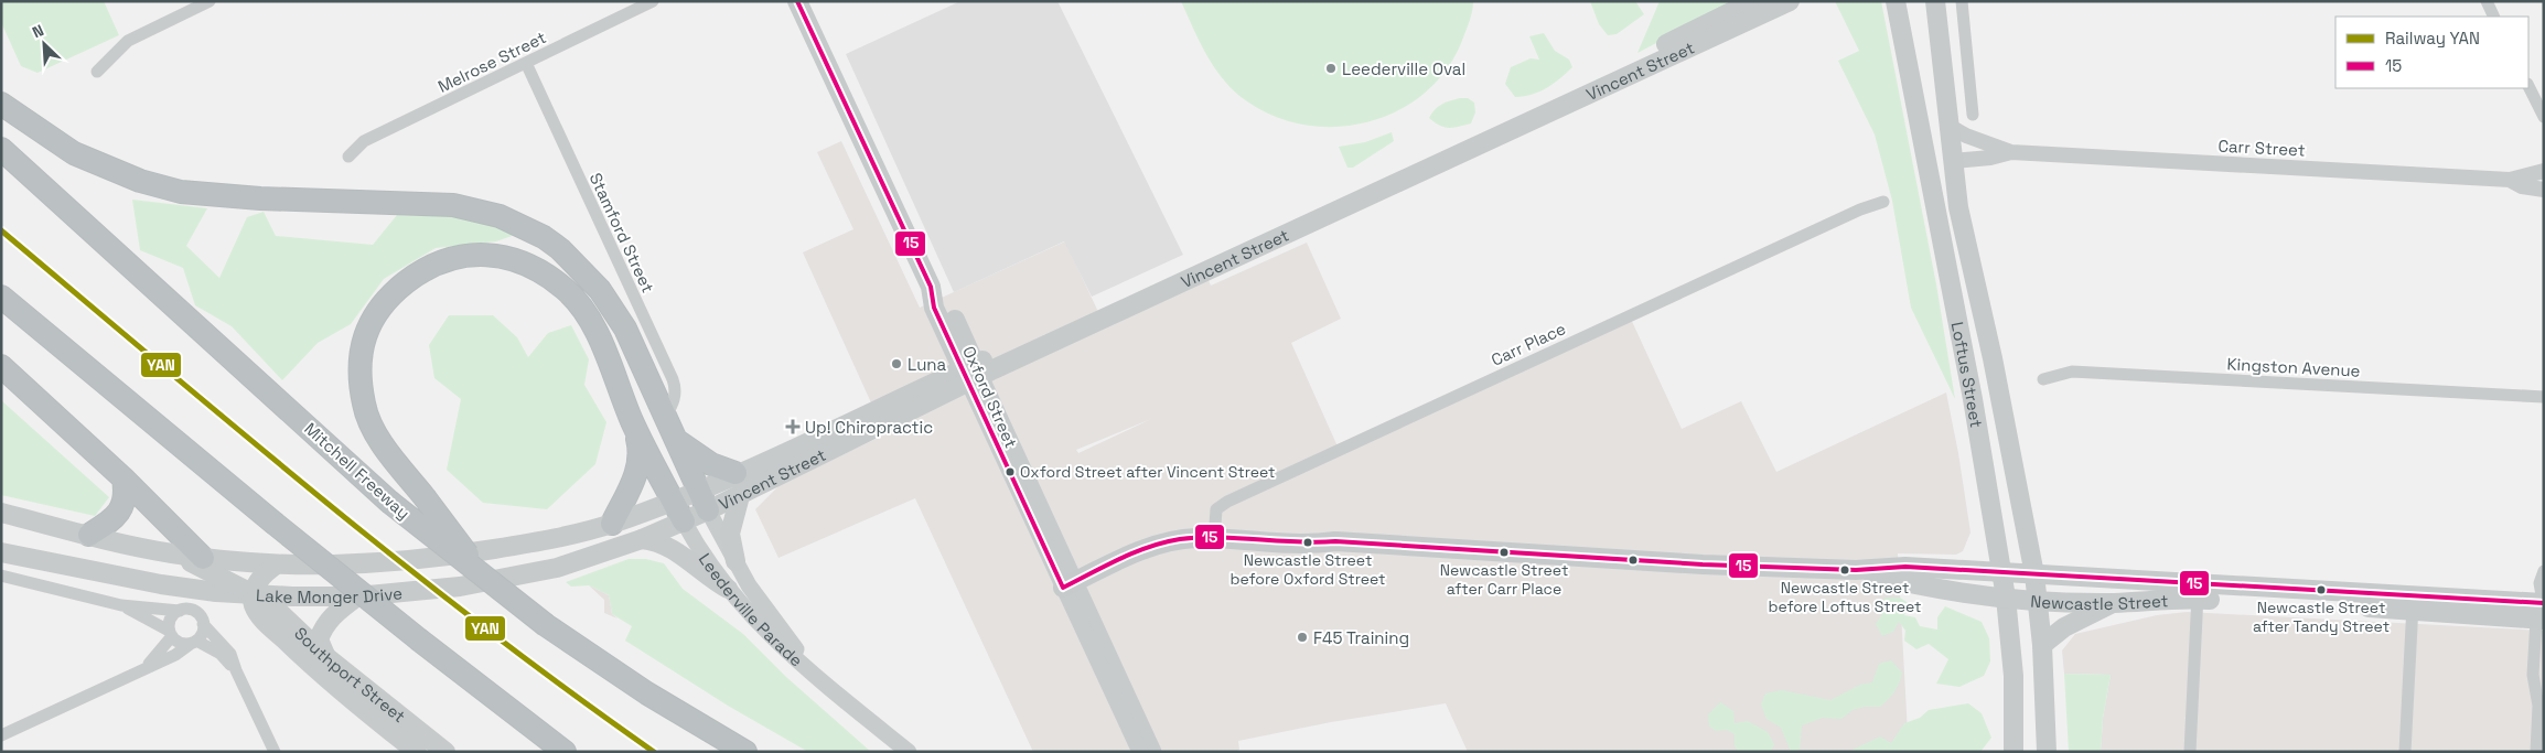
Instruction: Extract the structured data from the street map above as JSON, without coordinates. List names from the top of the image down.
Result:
{
  "streets": {
    "highway": ["Mitchell Freeway"],
    "main road": [
      "Vincent Street",
      "Loftus Street",
      "Oxford Street",
      "Lake Monger Drive",
      "Newcastle Street",
      "Leederville Parade",
      "Southport Street"
    ],
    "street": [
      "Melrose Street",
      "Carr Street",
      "Stamford Street",
      "Carr Place",
      "Kingston Avenue"
    ]
  },
  "crossings": [
    ["Melrose Street", "Stamford Street"],
    ["Vincent Street", "Oxford Street"],
    ["Vincent Street", "Lake Monger Drive"],
    ["Vincent Street", "Leederville Parade"],
    ["Carr Street", "Loftus Street"],
    ["Carr Place", "Newcastle Street"],
    ["Loftus Street", "Newcastle Street"],
    ["Oxford Street", "Newcastle Street"],
    ["Lake Monger Drive", "Leederville Parade"],
    ["Lake Monger Drive", "Southport Street"]
  ],
  "places": {
    "other": [
      "Leederville Oval",
      "Luna",
      "Oxford Street after Vincent Street",
      "Newcastle Street before Oxford Street",
      "Newcastle Street after Carr Place",
      "Newcastle Street before Loftus Street",
      "Newcastle Street after Tandy Street",
      "F45 Training"
    ],
    "health": ["Up! Chiropractic"]
  },
  "lines": ["transit line 15", "rail line YAN"],
  "legend": ["Railway YAN", "15"],
  "north": "top left"
}
